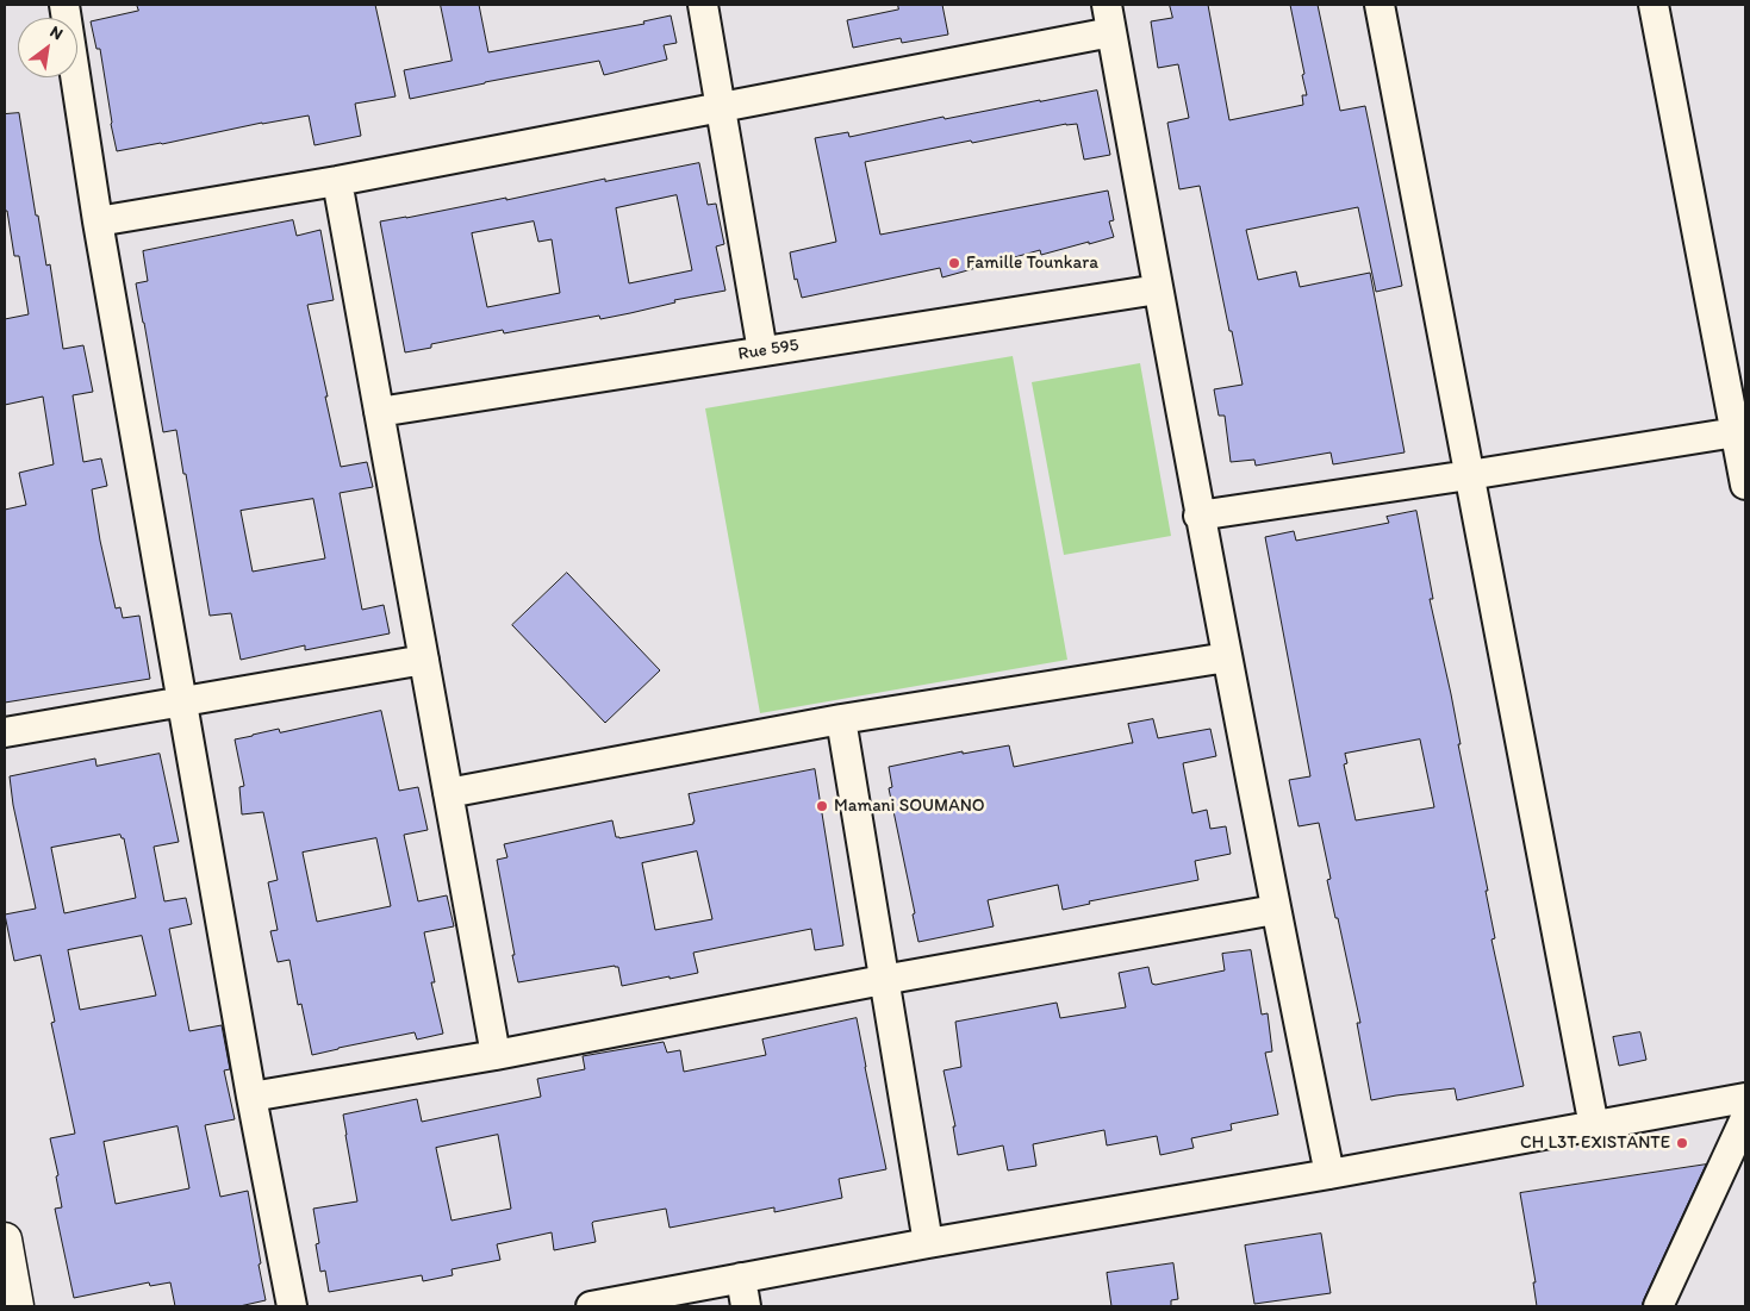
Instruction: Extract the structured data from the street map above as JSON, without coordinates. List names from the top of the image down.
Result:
{
  "streets": {
    "street": ["Rue 595"]
  },
  "places": ["Famille Tounkara", "Mamani SOUMANO", "CH L3T EXISTANTE"],
  "north": "top right"
}
